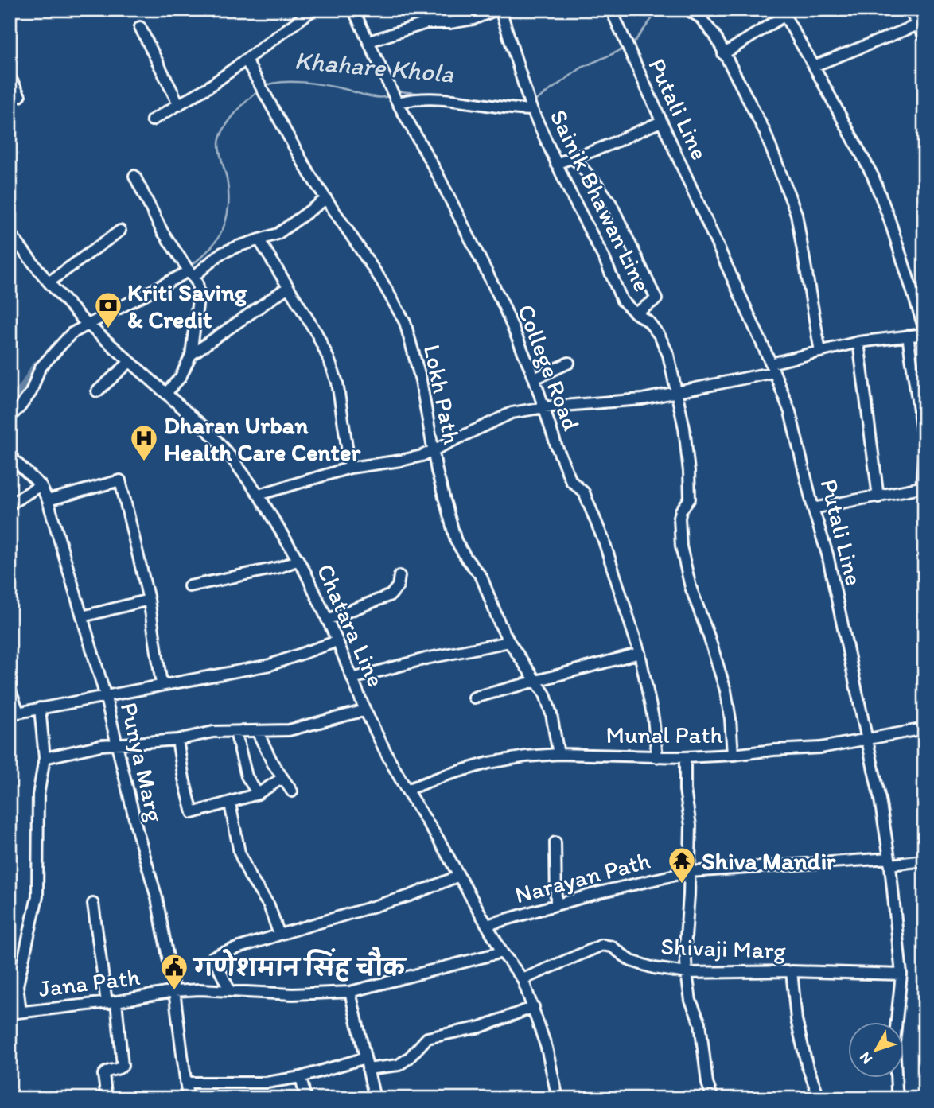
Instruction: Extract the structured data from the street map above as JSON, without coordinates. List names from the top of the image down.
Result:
{
  "streets": {
    "street": [
      "Putali Line",
      "Sainik Bhawan Line",
      "College Road",
      "Lokh Path",
      "Chatara Line",
      "Munal Path",
      "Punya Marg",
      "Narayan Path",
      "Shivaji Marg",
      "Jana Path"
    ]
  },
  "crossings": [
    ["Putali Line", "Munal Path"],
    ["Putali Line", "Narayan Path"],
    ["Putali Line", "Shivaji Marg"],
    ["Sainik Bhawan Line", "Munal Path"],
    ["College Road", "Munal Path"],
    ["Lokh Path", "Munal Path"],
    ["Chatara Line", "Munal Path"],
    ["Chatara Line", "Narayan Path"],
    ["Chatara Line", "Shivaji Marg"],
    ["Chatara Line", "Jana Path"],
    ["Punya Marg", "Jana Path"]
  ],
  "water": ["Khahare Khola"],
  "places": {
    "bank": ["Kriti Saving & Credit"],
    "hospital": ["Dharan Urban Health Care Center"],
    "temple": ["Shiva Mandir"],
    "public building": ["गणेशमान सिंह चौक"]
  },
  "north": "bottom left"
}
